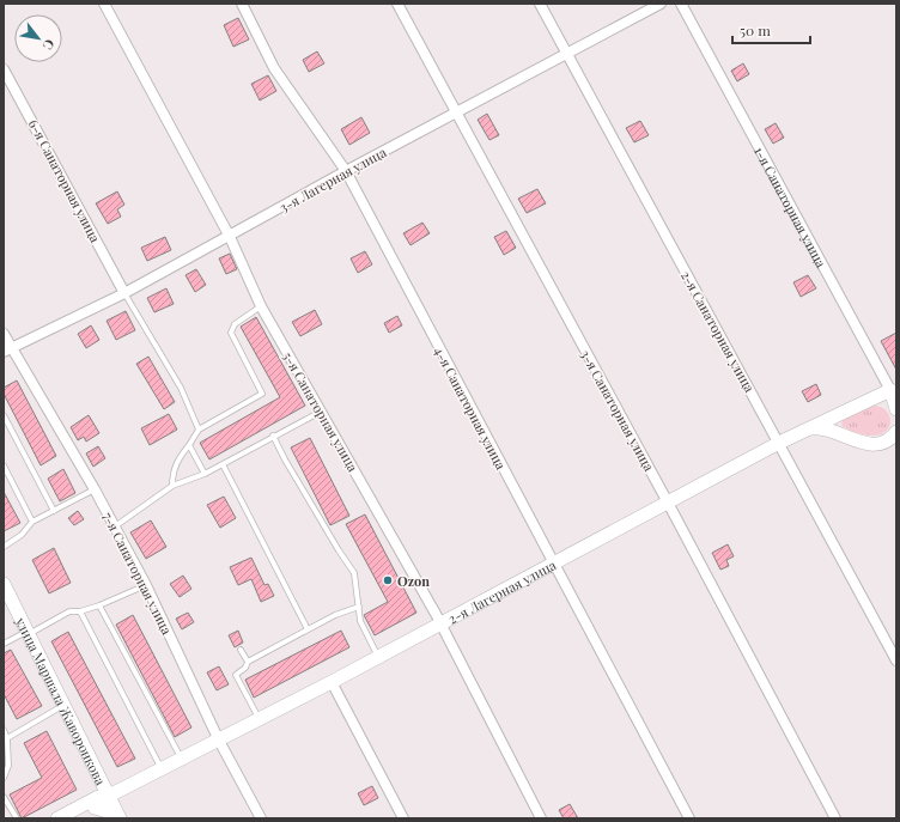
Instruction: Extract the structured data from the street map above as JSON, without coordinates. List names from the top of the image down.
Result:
{
  "streets": {
    "street": [
      "3-я Лагерная улица",
      "6-я Санаторная улица",
      "1-я Санаторная улица",
      "2-я Санаторная улица",
      "4-я Санаторная улица",
      "3-я Санаторная улица",
      "5-я Санаторная улица",
      "7-я Санаторная улица",
      "2-я Лагерная улица",
      "улица Маршала Жаворонкова"
    ]
  },
  "crossings": [
    ["3-я Лагерная улица", "6-я Санаторная улица"],
    ["3-я Лагерная улица", "2-я Санаторная улица"],
    ["3-я Лагерная улица", "4-я Санаторная улица"],
    ["3-я Лагерная улица", "3-я Санаторная улица"],
    ["3-я Лагерная улица", "5-я Санаторная улица"],
    ["3-я Лагерная улица", "7-я Санаторная улица"],
    ["1-я Санаторная улица", "2-я Лагерная улица"],
    ["2-я Санаторная улица", "2-я Лагерная улица"],
    ["4-я Санаторная улица", "2-я Лагерная улица"],
    ["3-я Санаторная улица", "2-я Лагерная улица"],
    ["5-я Санаторная улица", "2-я Лагерная улица"],
    ["7-я Санаторная улица", "2-я Лагерная улица"],
    ["2-я Лагерная улица", "улица Маршала Жаворонкова"]
  ],
  "places": ["Ozon"],
  "scale_bar": "50 m",
  "north": "bottom right"
}
